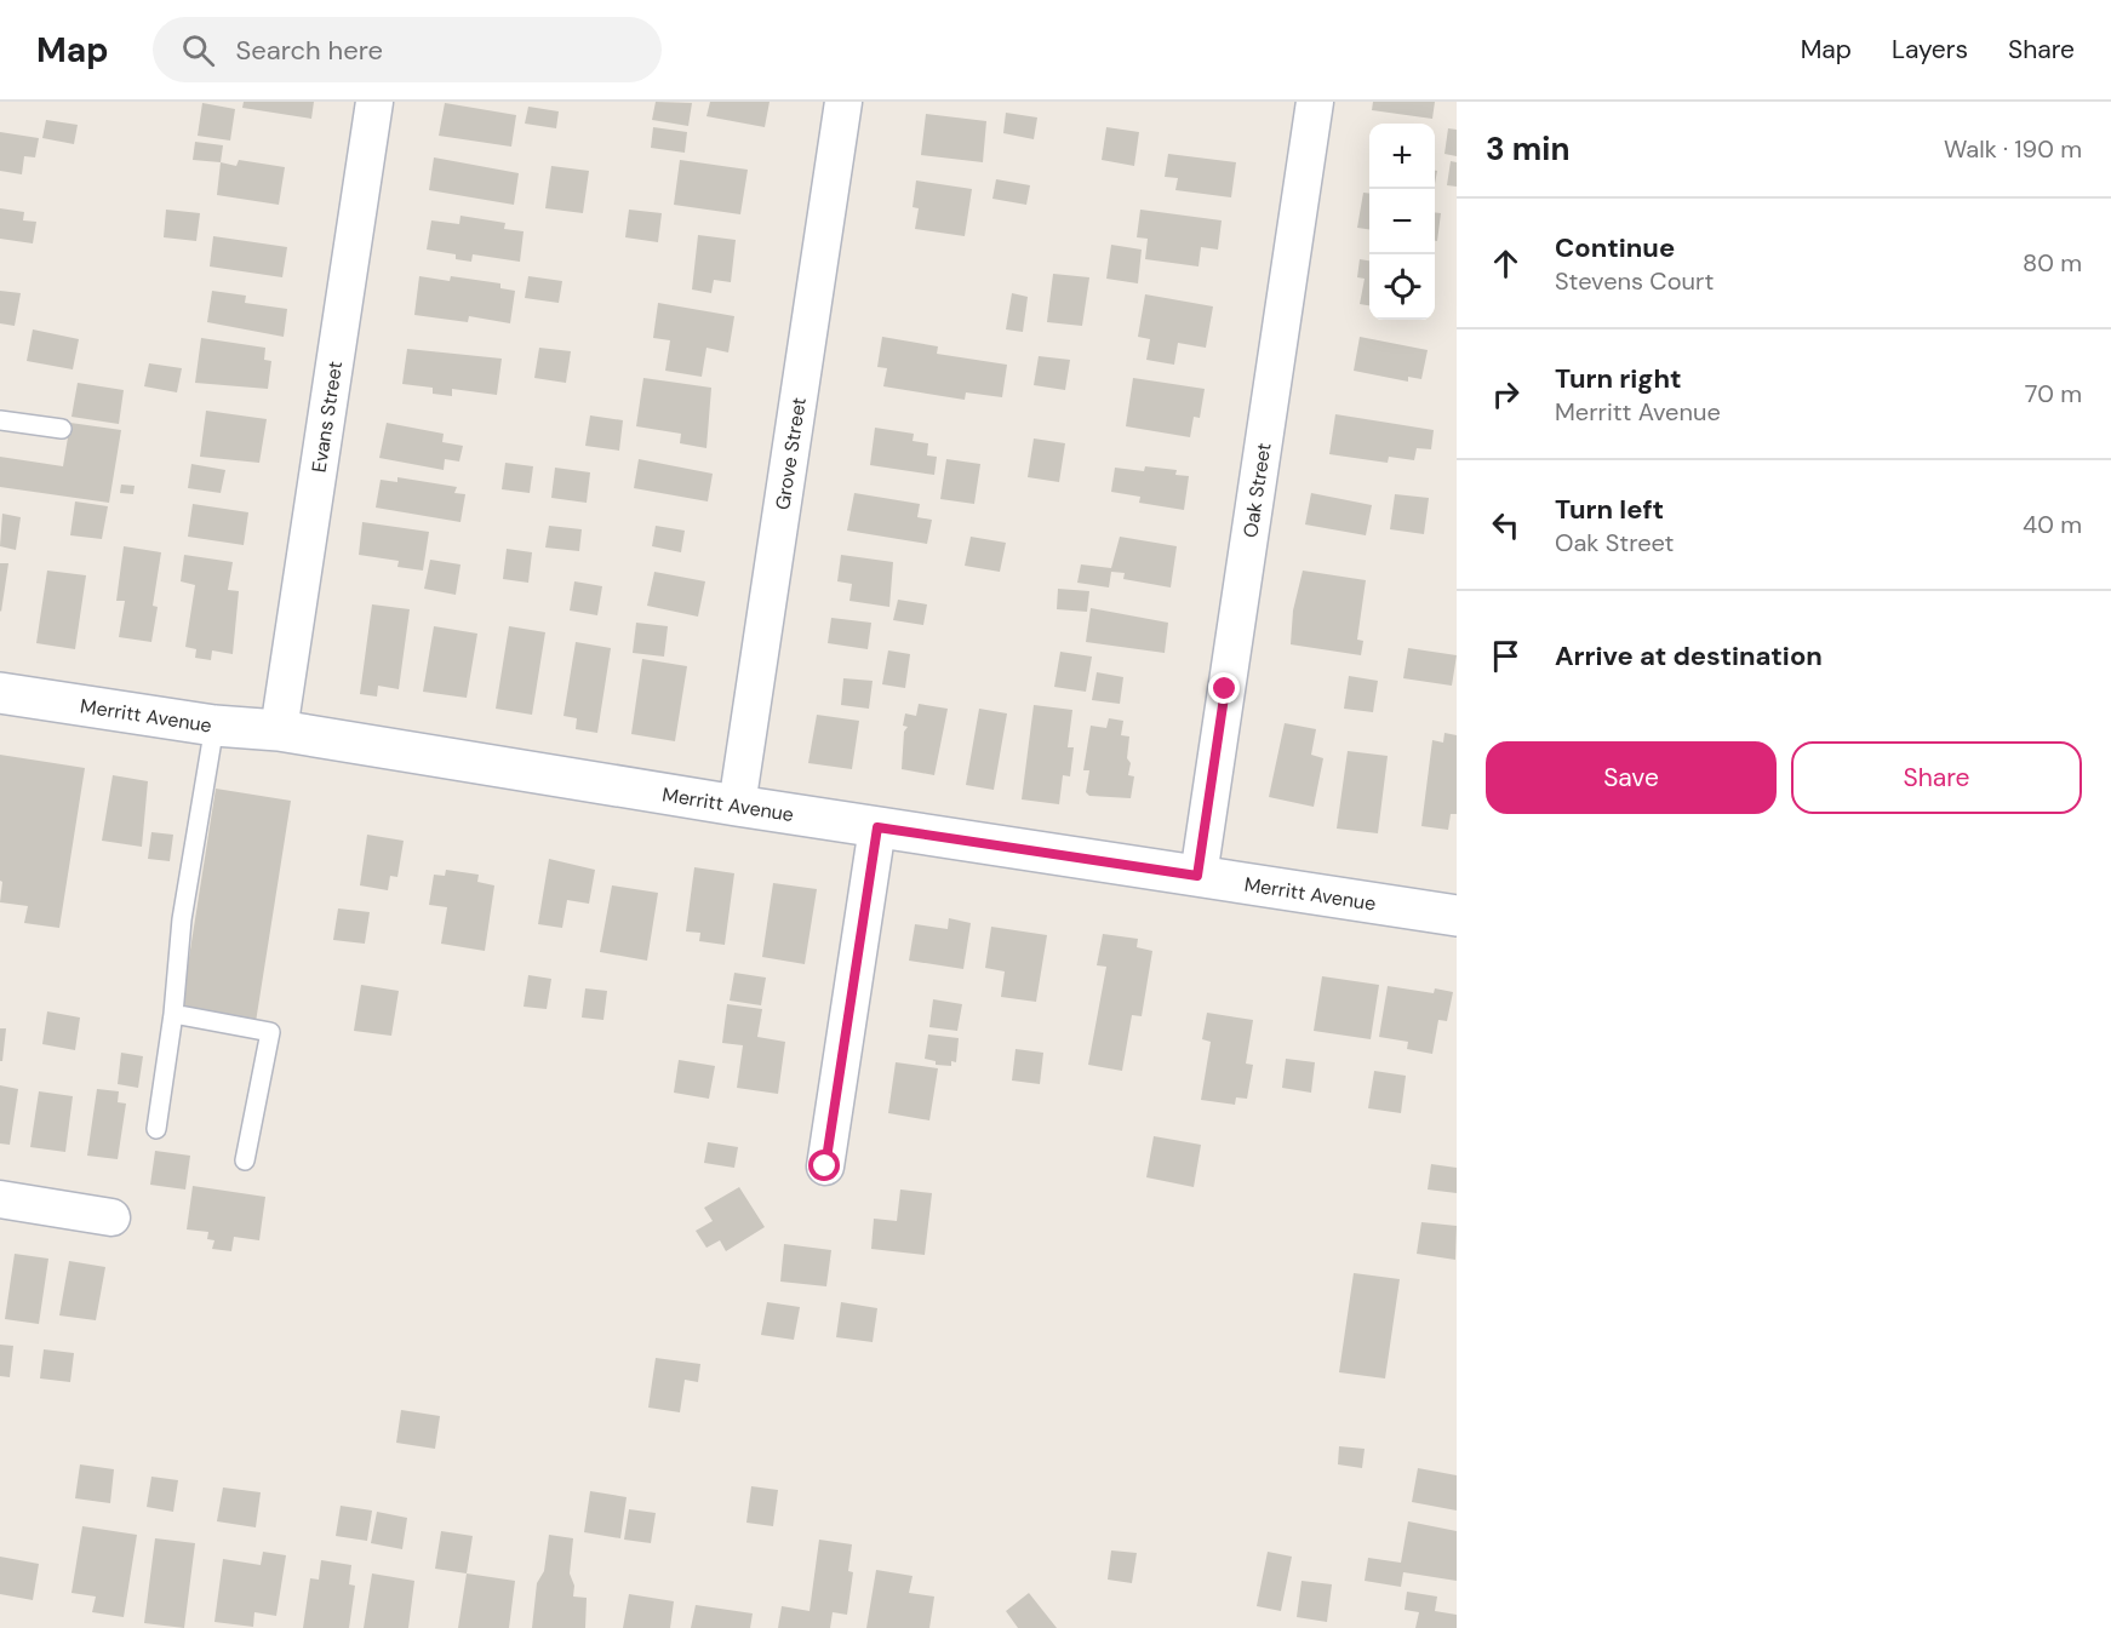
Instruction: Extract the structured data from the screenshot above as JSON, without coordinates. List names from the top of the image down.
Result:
{
  "streets": {
    "street": [
      "Evans Street",
      "Grove Street",
      "Oak Street",
      "Merritt Avenue"
    ]
  },
  "crossings": [
    ["Evans Street", "Merritt Avenue"],
    ["Grove Street", "Merritt Avenue"],
    ["Oak Street", "Merritt Avenue"]
  ],
  "page": {
    "header": "Map",
    "search": "Search here",
    "nav": ["Map", "Layers", "Share"],
    "heading": ["3 min", "Walk · 190 m"],
    "map_buttons": ["+", "−"],
    "list": [
      ["Continue", "Stevens Court", "80 m"],
      ["Turn right", "Merritt Avenue", "70 m"],
      ["Turn left", "Oak Street", "40 m"],
      "Arrive at destination"
    ],
    "buttons": ["Save", "Share"]
  }
}
